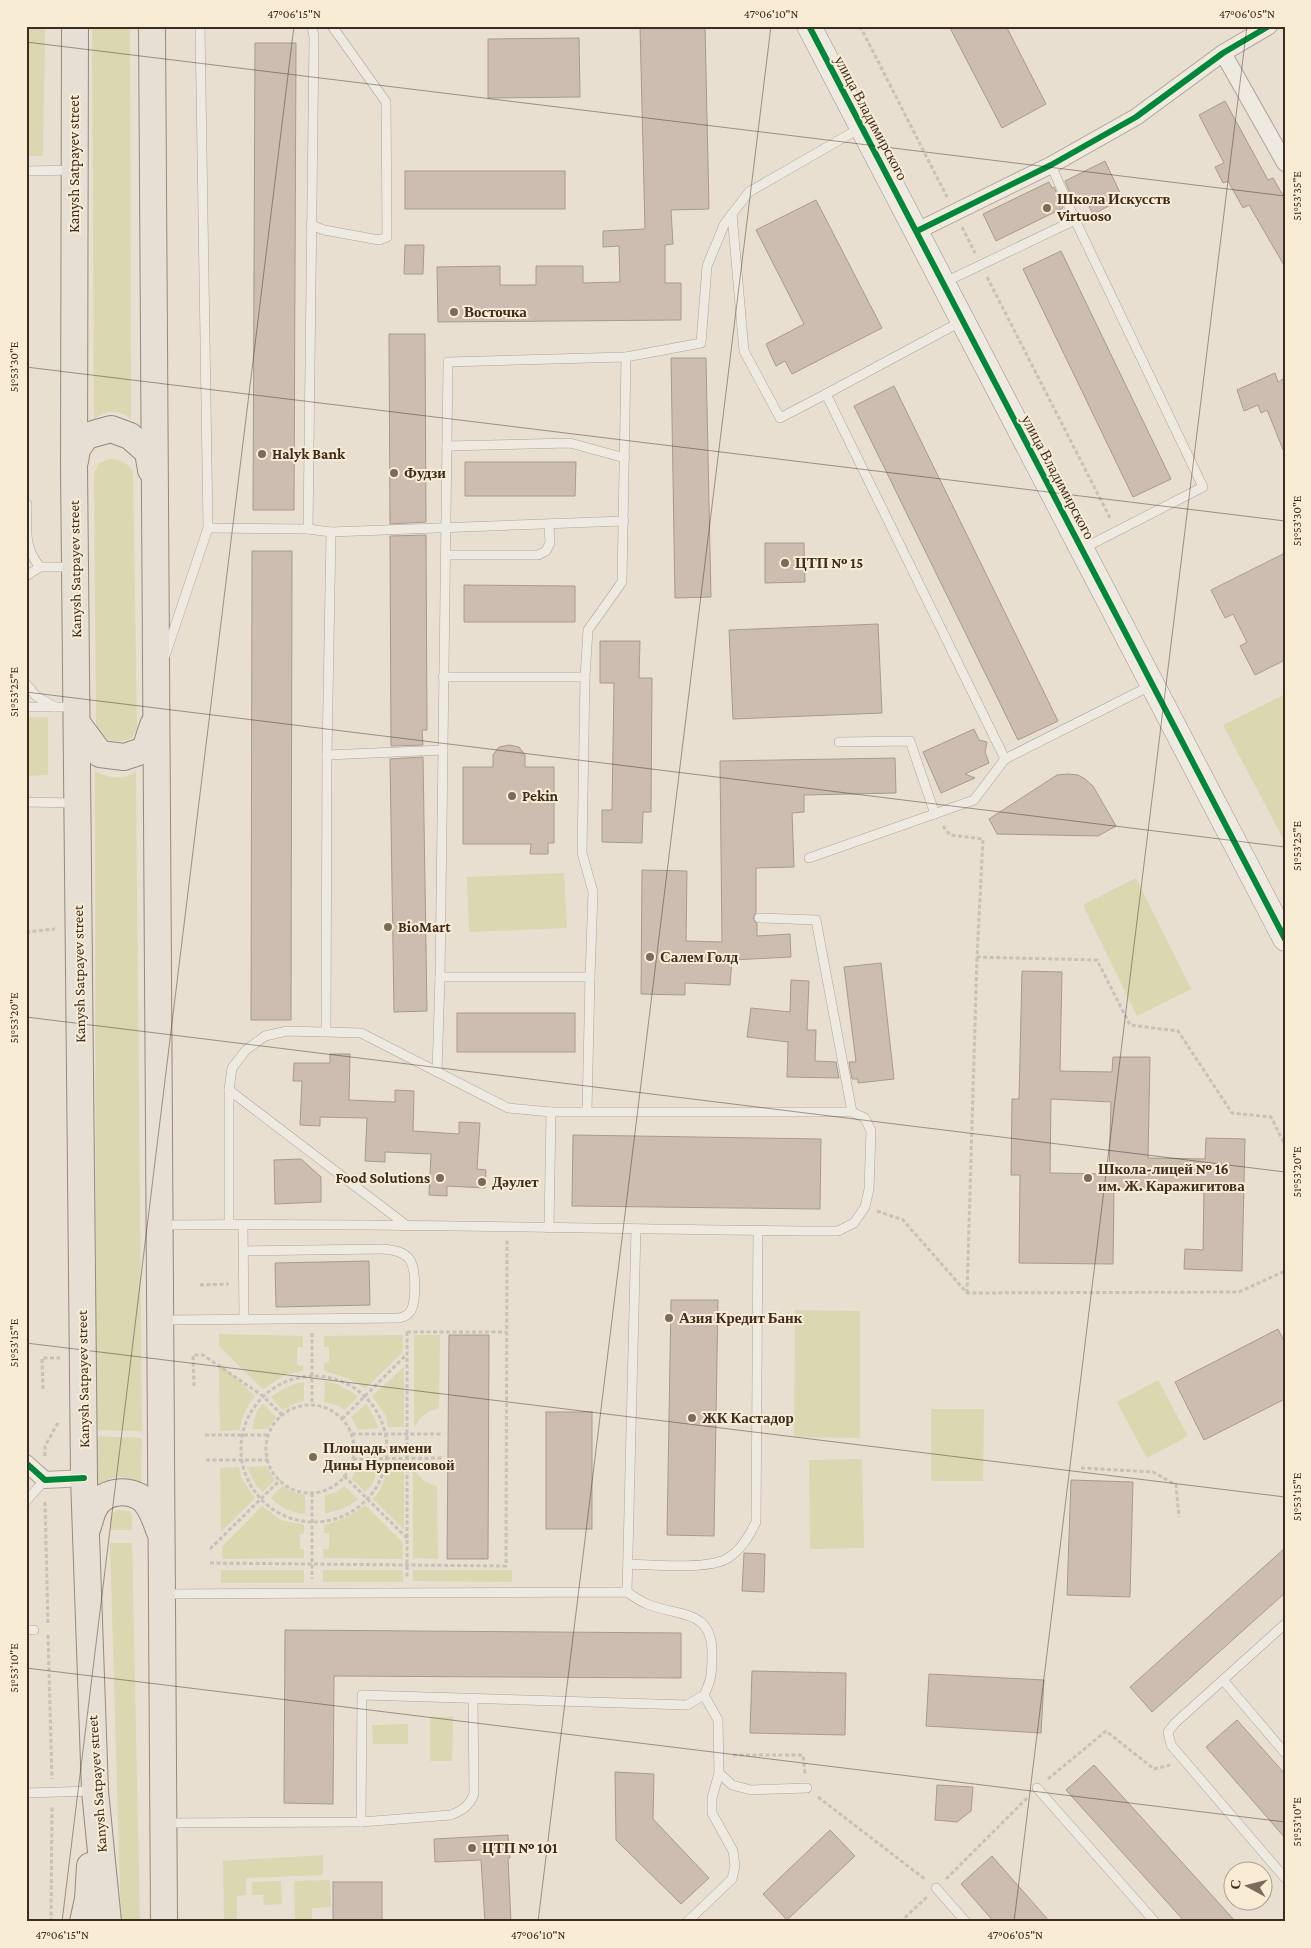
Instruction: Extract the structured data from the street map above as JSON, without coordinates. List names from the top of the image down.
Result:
{
  "streets": {
    "main road": ["Kanysh Satpayev street"],
    "street": ["улица Владимирского"]
  },
  "places": [
    "Школа Искусств Virtuoso",
    "Восточка",
    "Halyk Bank",
    "Фудзи",
    "ЦТП № 15",
    "Pekin",
    "BioMart",
    "Салем Голд",
    "Food Solutions",
    "Школа-лицей № 16 им. Ж. Каражигитова",
    "Дәулет",
    "Азия Кредит Банк",
    "ЖК Кастадор",
    "Площадь имени Дины Нурпеисовой",
    "ЦТП № 101"
  ],
  "north": "left",
  "coordinates": [
    "47°06'15\"N",
    "47°06'10\"N",
    "47°06'05\"N",
    "51°53'35\"E",
    "51°53'30\"E",
    "51°53'25\"E",
    "51°53'20\"E",
    "51°53'15\"E",
    "51°53'10\"E"
  ]
}
